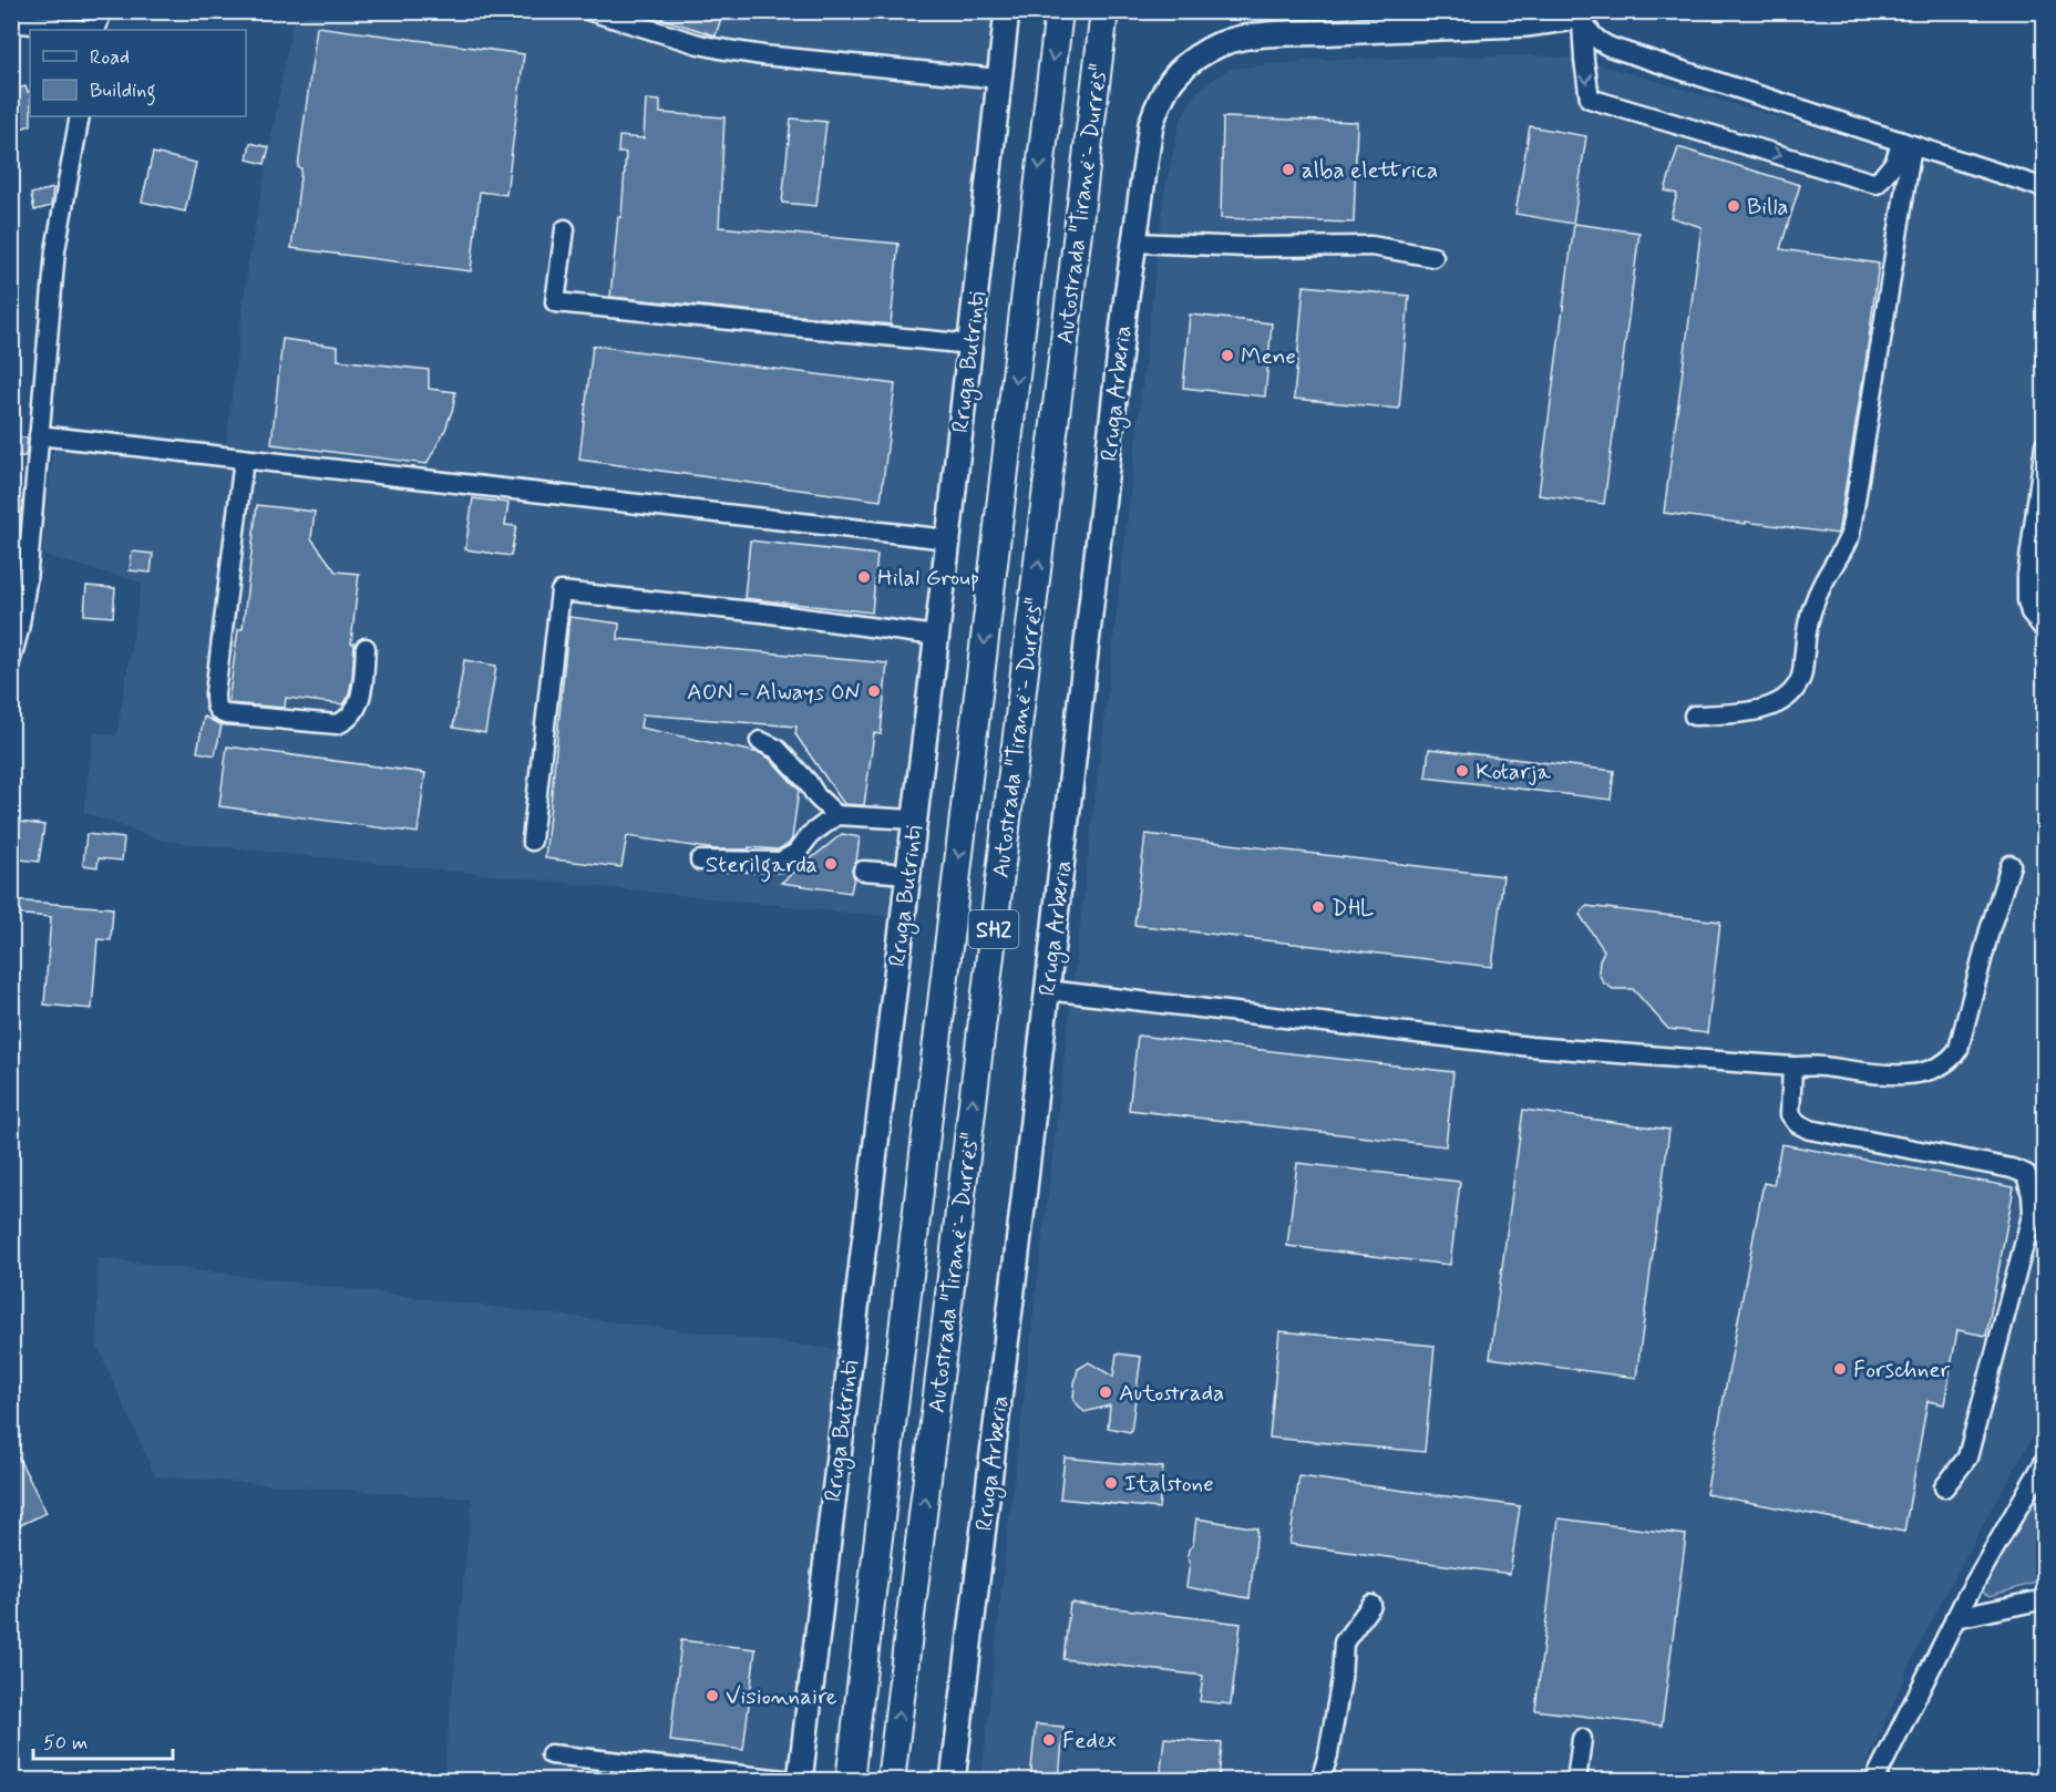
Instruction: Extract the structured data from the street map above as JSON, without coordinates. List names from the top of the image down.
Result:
{
  "streets": {
    "highway": ["Autostrada \"Tiranë - Durrës\"", "SH2"],
    "main road": ["Rruga Butrinti", "Rruga Arberia"]
  },
  "places": [
    "alba elettrica",
    "Billa",
    "Mene",
    "Hilal Group",
    "AON - Always ON",
    "Kotarja",
    "Sterilgarda",
    "DHL",
    "Forschner",
    "Autostrada",
    "Italstone",
    "Visionnaire",
    "Fedex"
  ],
  "legend": ["Road", "Building"],
  "scale_bar": "50 m"
}
